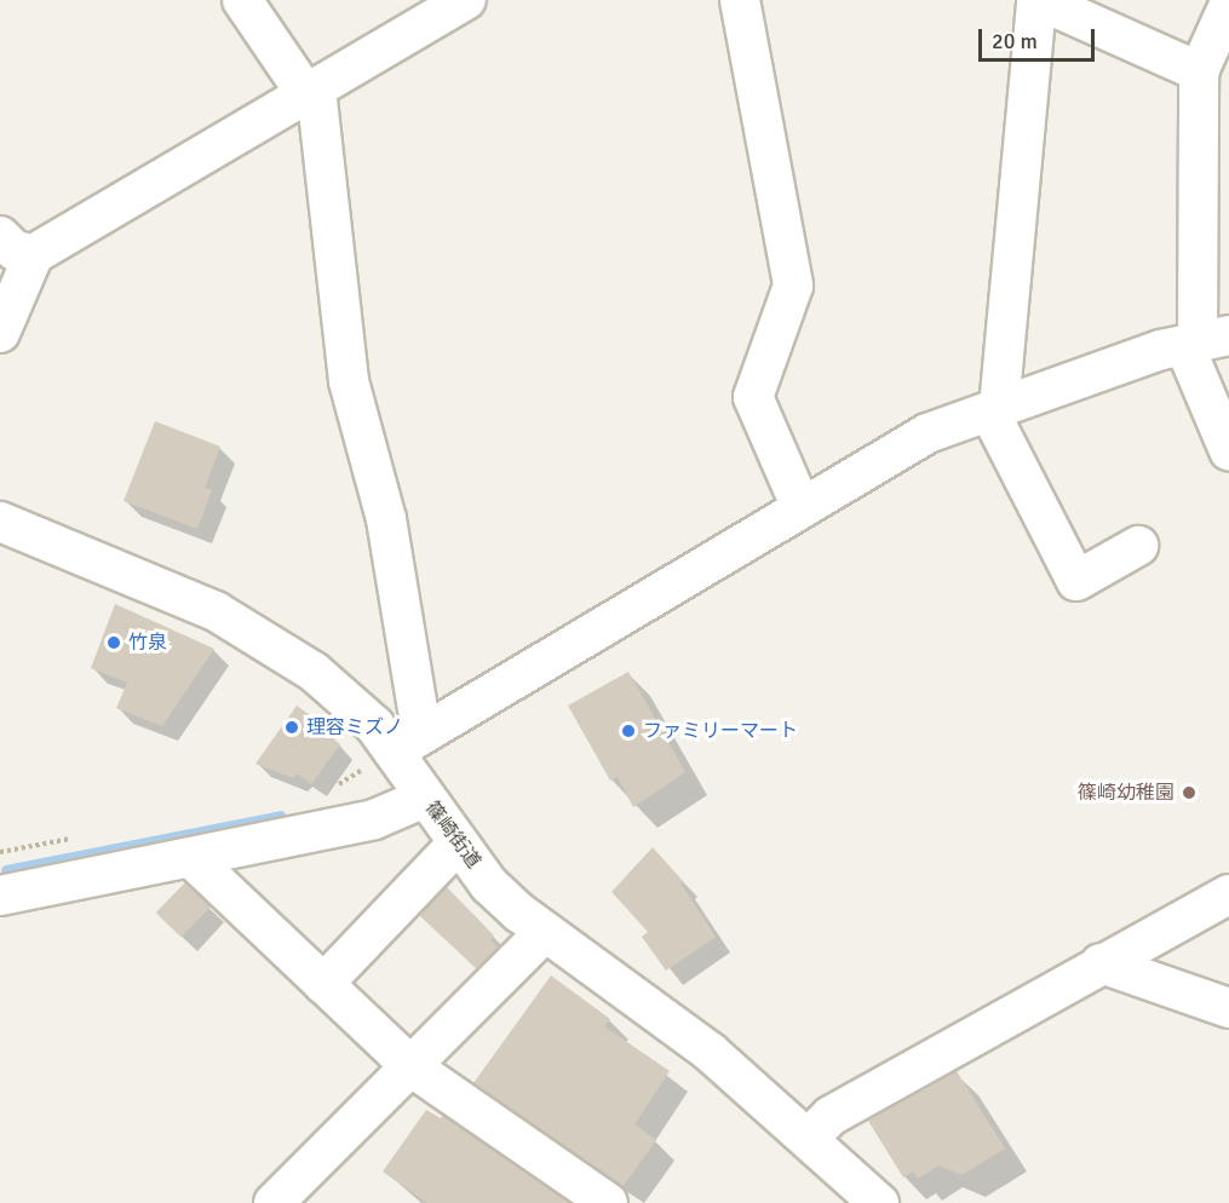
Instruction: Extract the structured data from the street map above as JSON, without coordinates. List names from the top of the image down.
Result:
{
  "streets": {
    "street": ["篠崎街道"]
  },
  "places": [
    "竹泉",
    "理容ミズノ",
    "ファミリーマート",
    "篠崎幼稚園"
  ],
  "scale_bar": "20 m"
}
